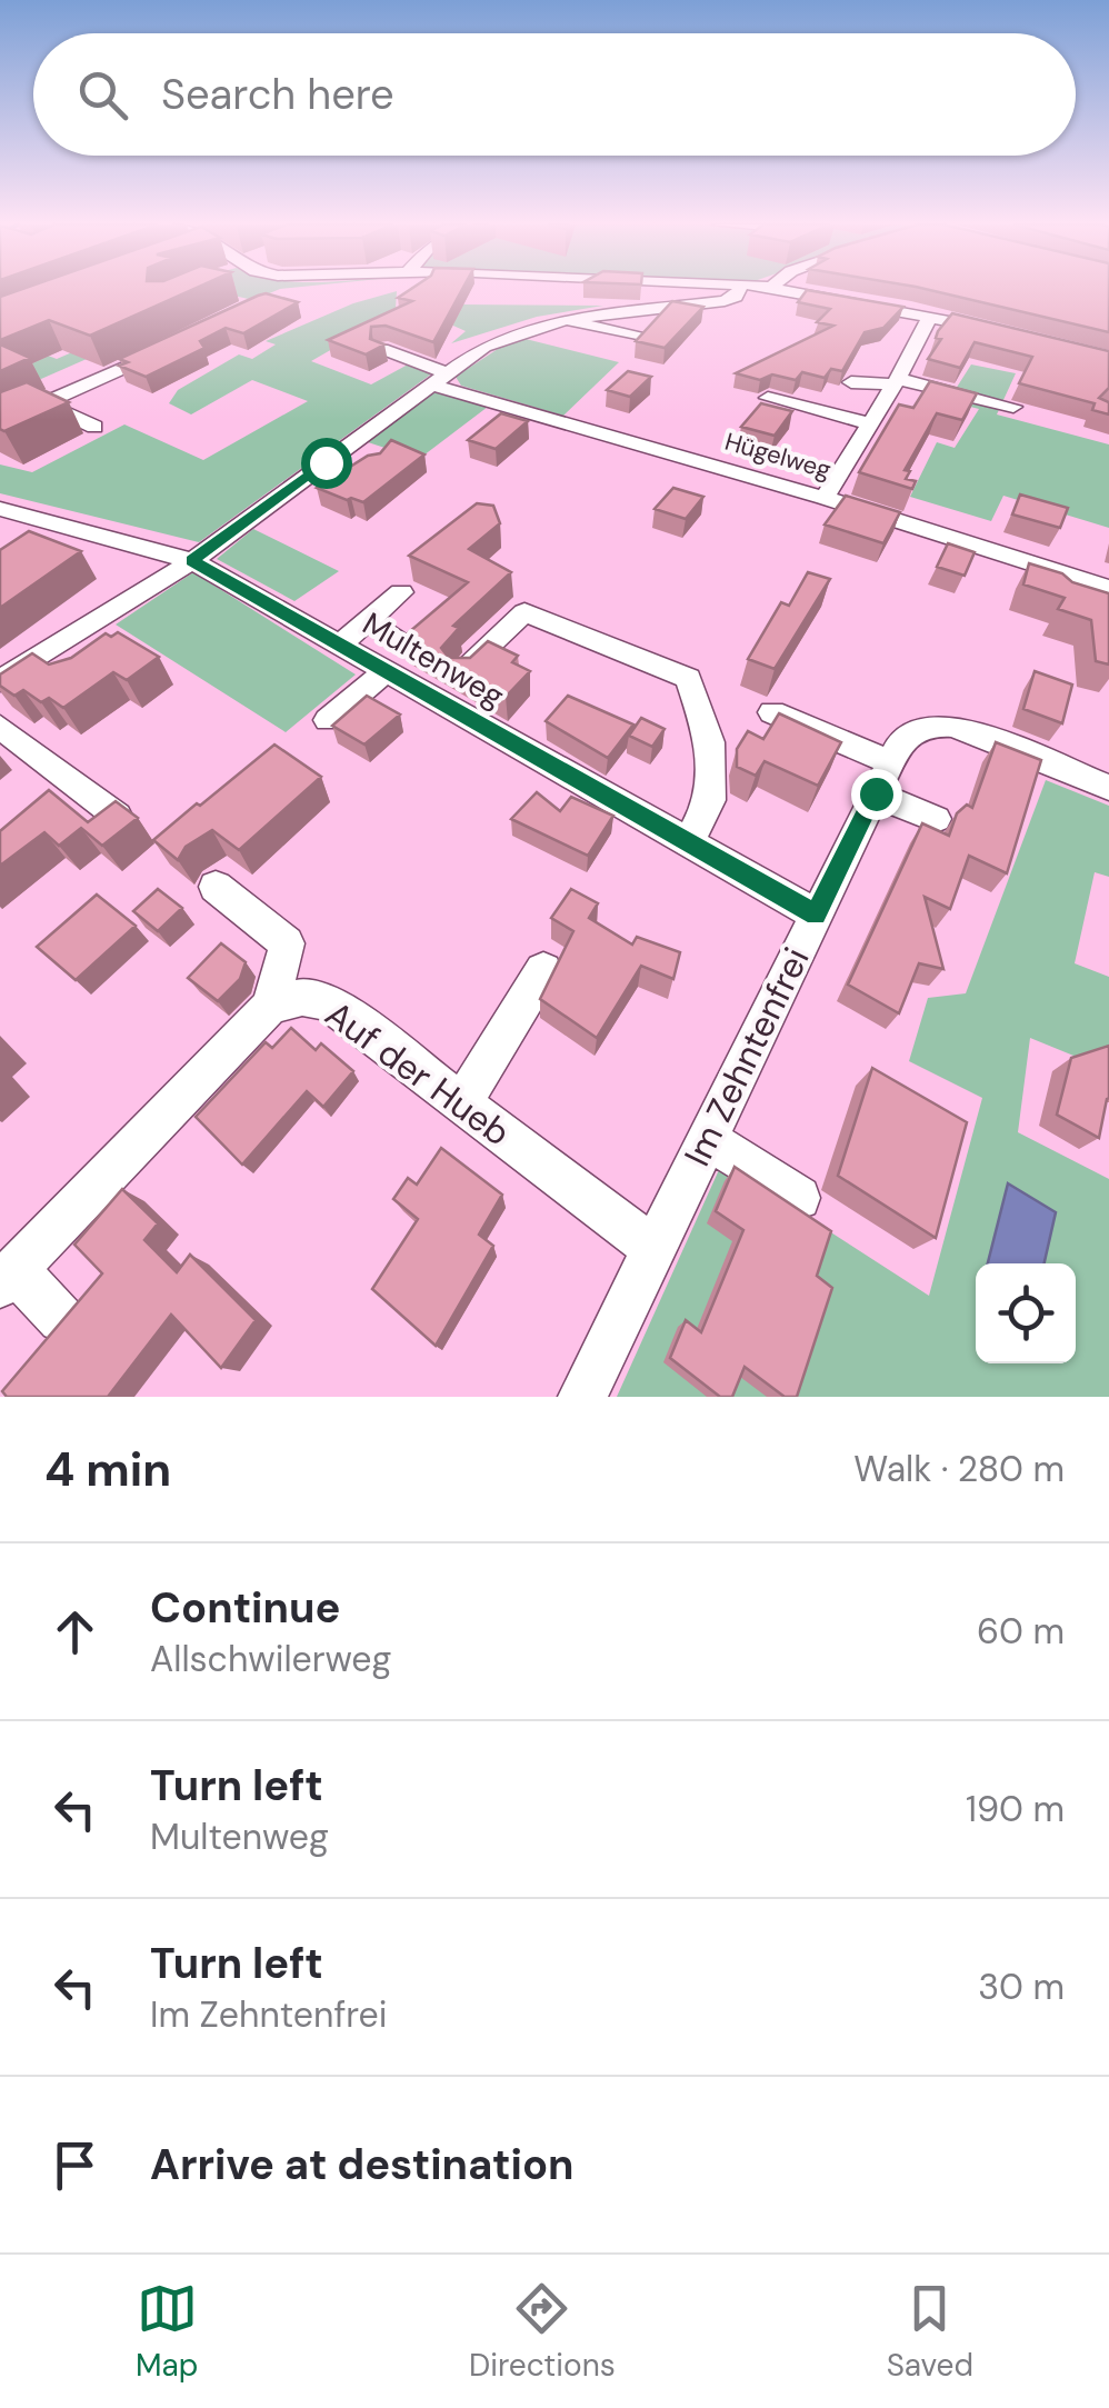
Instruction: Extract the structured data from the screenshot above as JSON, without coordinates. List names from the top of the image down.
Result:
{
  "streets": {
    "street": [
      "Hügelweg",
      "Multenweg",
      "Im Zehntenfrei",
      "Auf der Hueb"
    ]
  },
  "crossings": [
    ["Multenweg", "Im Zehntenfrei"],
    ["Im Zehntenfrei", "Auf der Hueb"]
  ],
  "page": {
    "search": "Search here",
    "heading": ["4 min", "Walk · 280 m"],
    "list": [
      ["Continue", "Allschwilerweg", "60 m"],
      ["Turn left", "Multenweg", "190 m"],
      ["Turn left", "Im Zehntenfrei", "30 m"],
      "Arrive at destination"
    ],
    "nav": ["Map", "Directions", "Saved"]
  }
}
